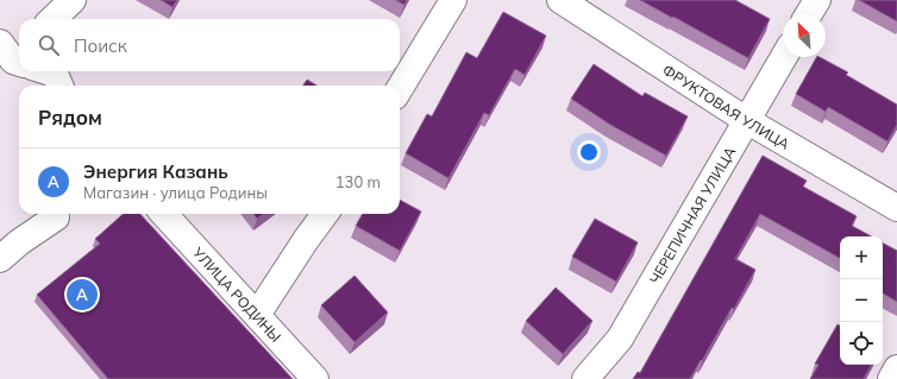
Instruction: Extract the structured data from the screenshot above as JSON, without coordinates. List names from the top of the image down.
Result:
{
  "streets": {
    "street": ["ФРУКТОВАЯ УЛИЦА", "ЧЕРЕПИЧНАЯ УЛИЦА", "УЛИЦА РОДИНЫ"]
  },
  "crossings": [
    ["ФРУКТОВАЯ УЛИЦА", "ЧЕРЕПИЧНАЯ УЛИЦА"]
  ],
  "north": "top left",
  "page": {
    "search": "Поиск",
    "heading": "Рядом",
    "list": [
      {
        "mark": "A",
        "name": "Энергия Казань",
        "note": "Магазин · улица Родины",
        "value": "130 m"
      }
    ],
    "map_buttons": ["+", "−"],
    "pins": "A"
  }
}
